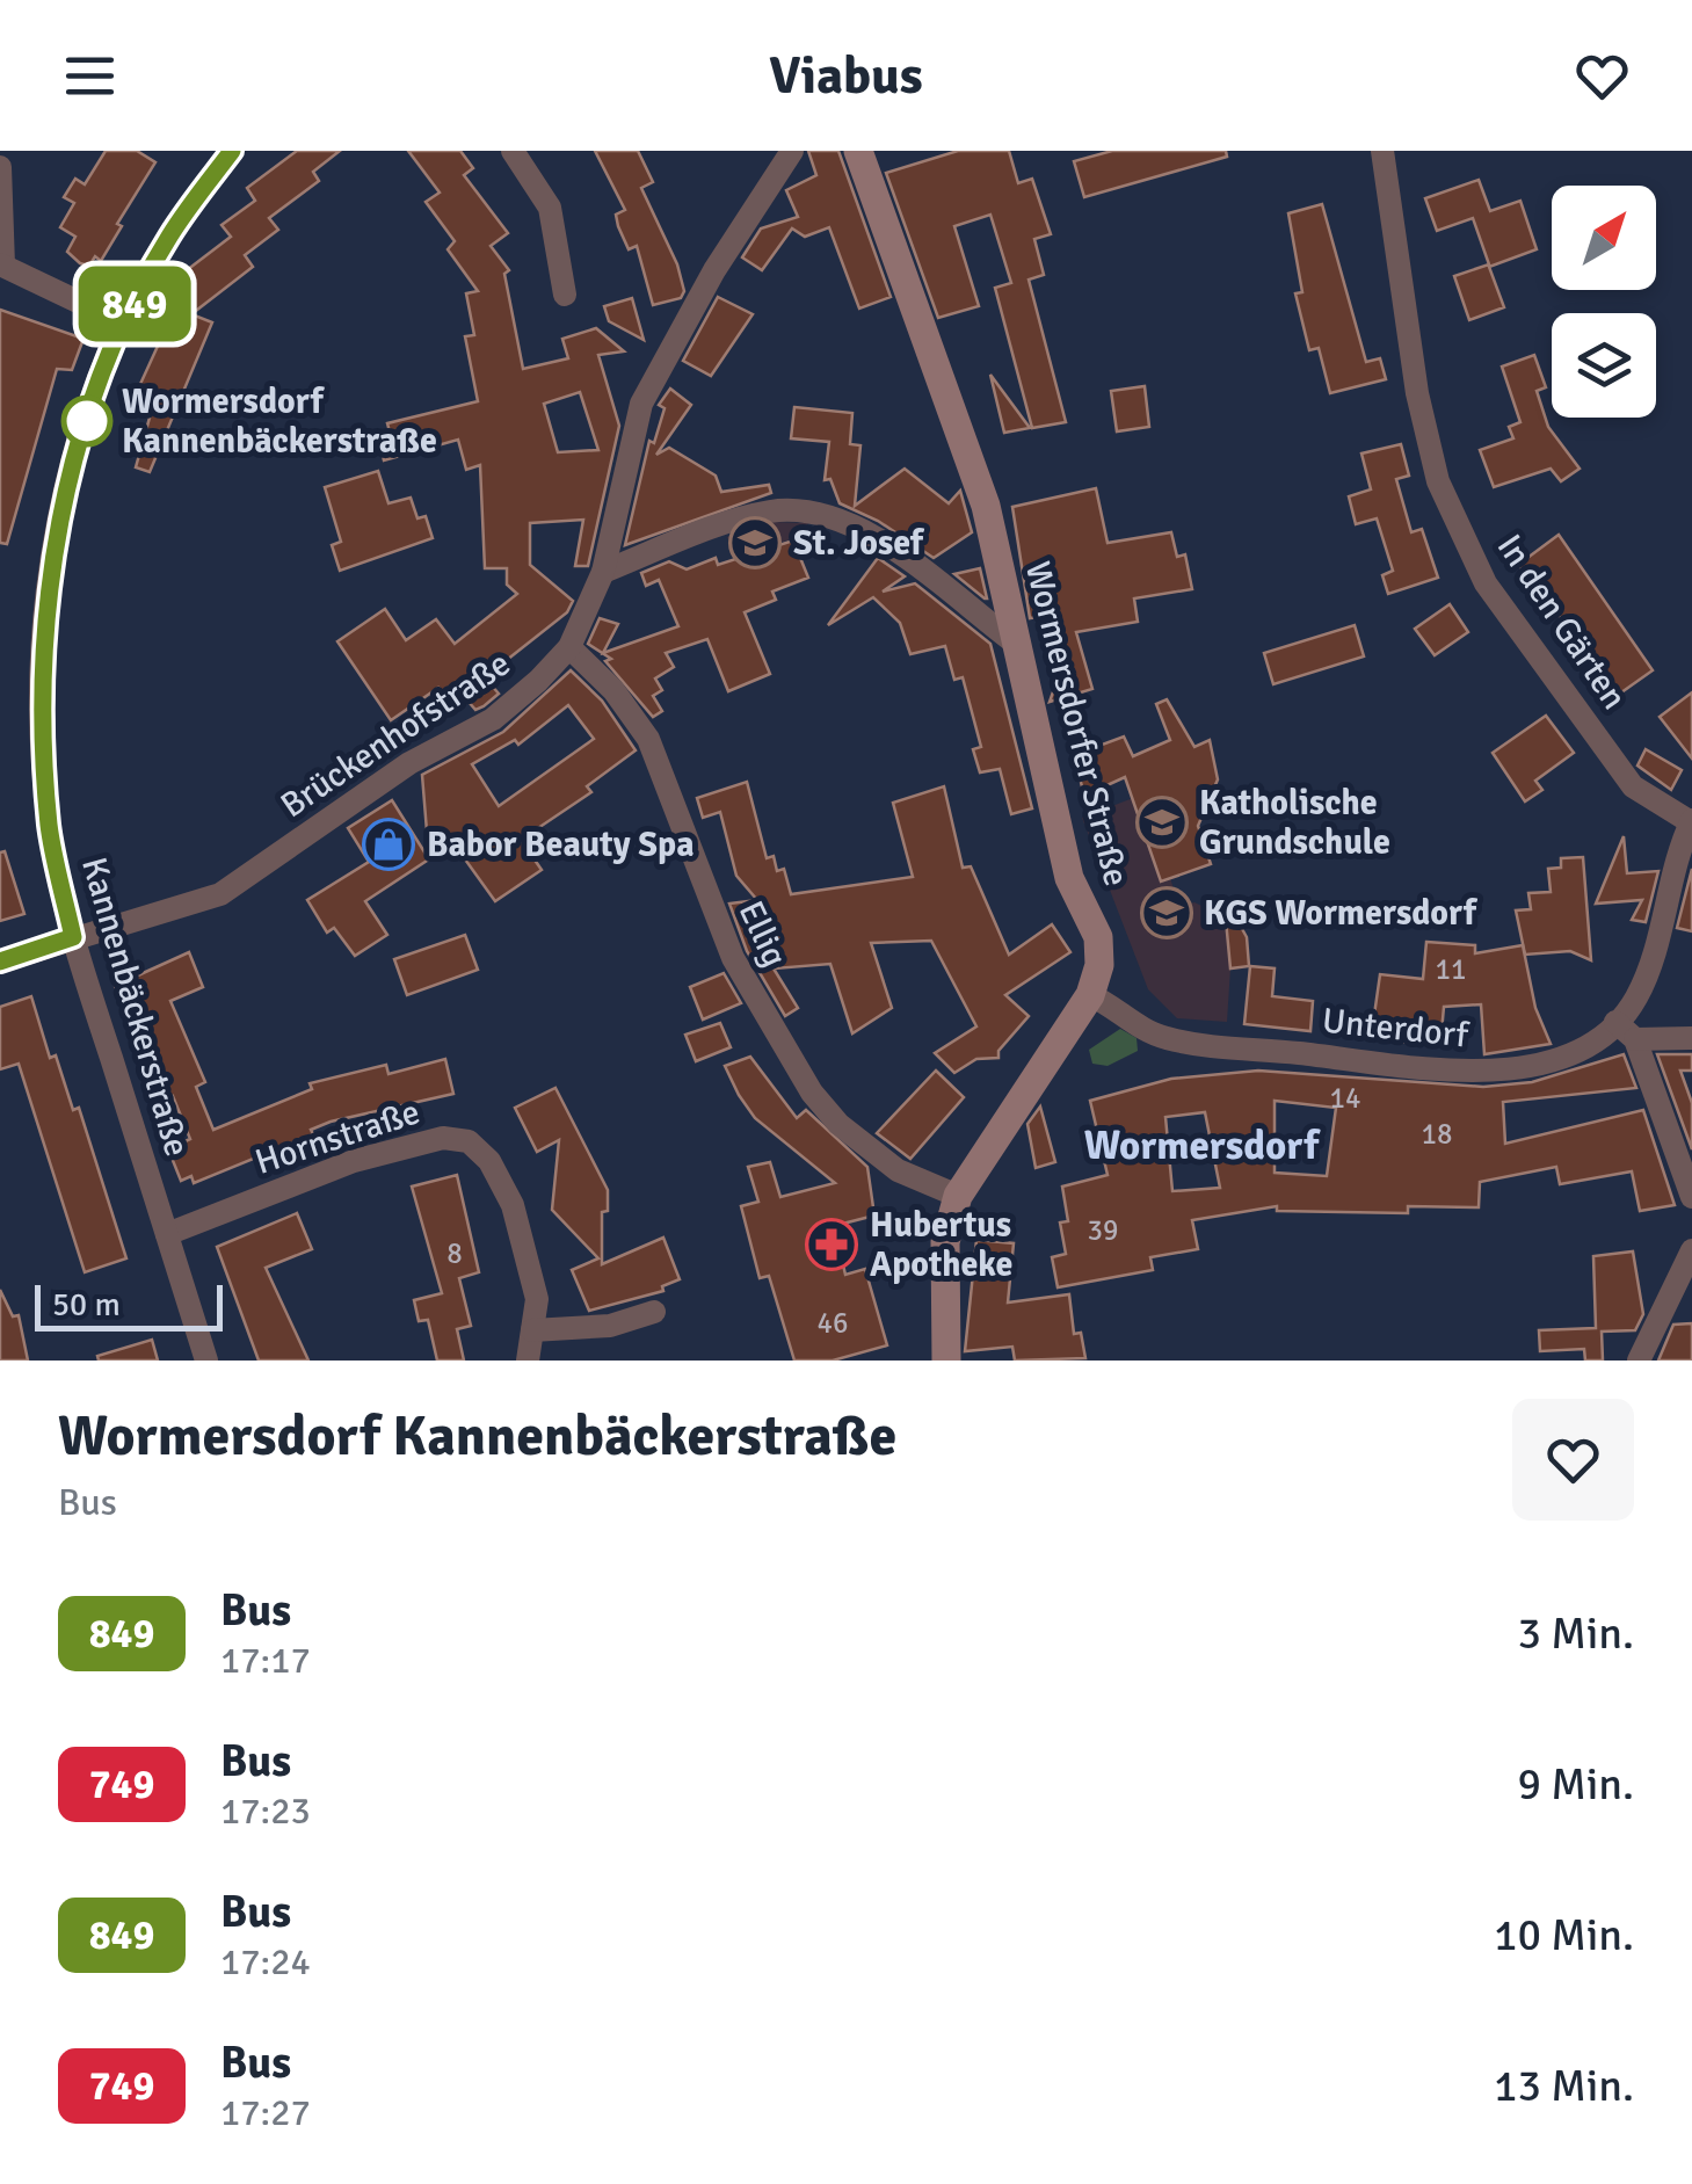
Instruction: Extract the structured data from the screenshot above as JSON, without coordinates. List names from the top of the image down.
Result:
{
  "streets": {
    "main road": ["Wormersdorfer Straße"],
    "street": [
      "In den Gärten",
      "Brückenhofstraße",
      "Ellig",
      "Kannenbäckerstraße",
      "Unterdorf",
      "Hornstraße"
    ]
  },
  "crossings": [
    ["In den Gärten", "Unterdorf"],
    ["Wormersdorfer Straße", "Ellig"],
    ["Wormersdorfer Straße", "Unterdorf"],
    ["Brückenhofstraße", "Ellig"],
    ["Brückenhofstraße", "Kannenbäckerstraße"],
    ["Kannenbäckerstraße", "Hornstraße"]
  ],
  "districts": ["Wormersdorf"],
  "places": {
    "other": ["Wormersdorf Kannenbäckerstraße"],
    "school or university": ["St. Josef", "Katholische Grundschule", "KGS Wormersdorf"],
    "shop": ["Babor Beauty Spa"],
    "pharmacy": ["Hubertus Apotheke"]
  },
  "lines": ["bus line 849"],
  "house_numbers": [
    "11",
    "14",
    "18",
    "39",
    "8",
    "46"
  ],
  "scale_bar": "50 m",
  "north": "top right",
  "page": {
    "header": "Viabus",
    "on_map": "849",
    "scale": "50 m",
    "heading": ["Wormersdorf Kannenbäckerstraße", "Bus"],
    "list": [
      {
        "mark": "849",
        "name": "Bus",
        "note": "17:17",
        "value": "3 Min."
      },
      {
        "mark": "749",
        "name": "Bus",
        "note": "17:23",
        "value": "9 Min."
      },
      {
        "mark": "849",
        "name": "Bus",
        "note": "17:24",
        "value": "10 Min."
      },
      {
        "mark": "749",
        "name": "Bus",
        "note": "17:27",
        "value": "13 Min."
      }
    ]
  }
}
